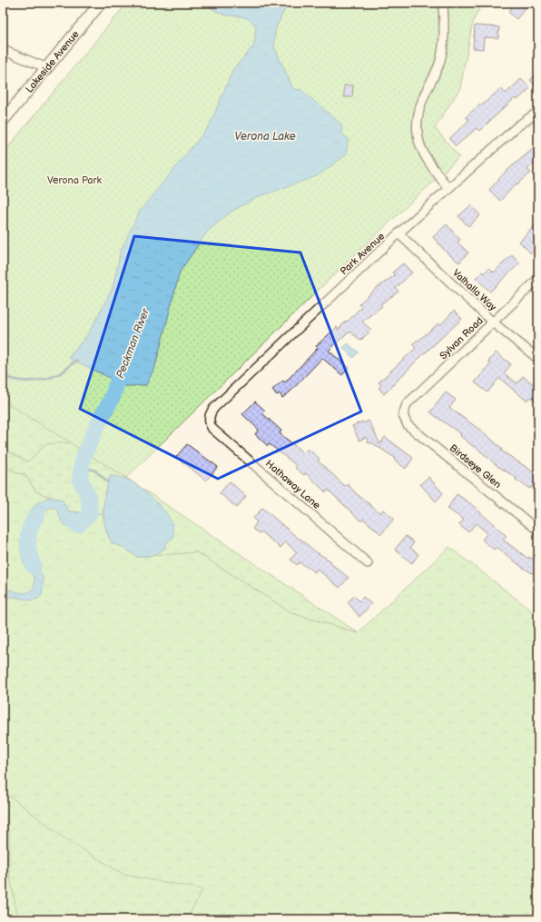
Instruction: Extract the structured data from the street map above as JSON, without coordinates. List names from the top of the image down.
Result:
{
  "streets": {
    "main road": ["Lakeside Avenue"],
    "street": [
      "Park Avenue",
      "Valhalla Way",
      "Sylvan Road",
      "Birdseye Glen",
      "Hathaway Lane"
    ]
  },
  "crossings": [
    ["Park Avenue", "Valhalla Way"],
    ["Park Avenue", "Hathaway Lane"],
    ["Valhalla Way", "Sylvan Road"],
    ["Sylvan Road", "Birdseye Glen"]
  ],
  "water": ["Verona Lake", "Peckman River"],
  "parks": ["Verona Park"]
}
